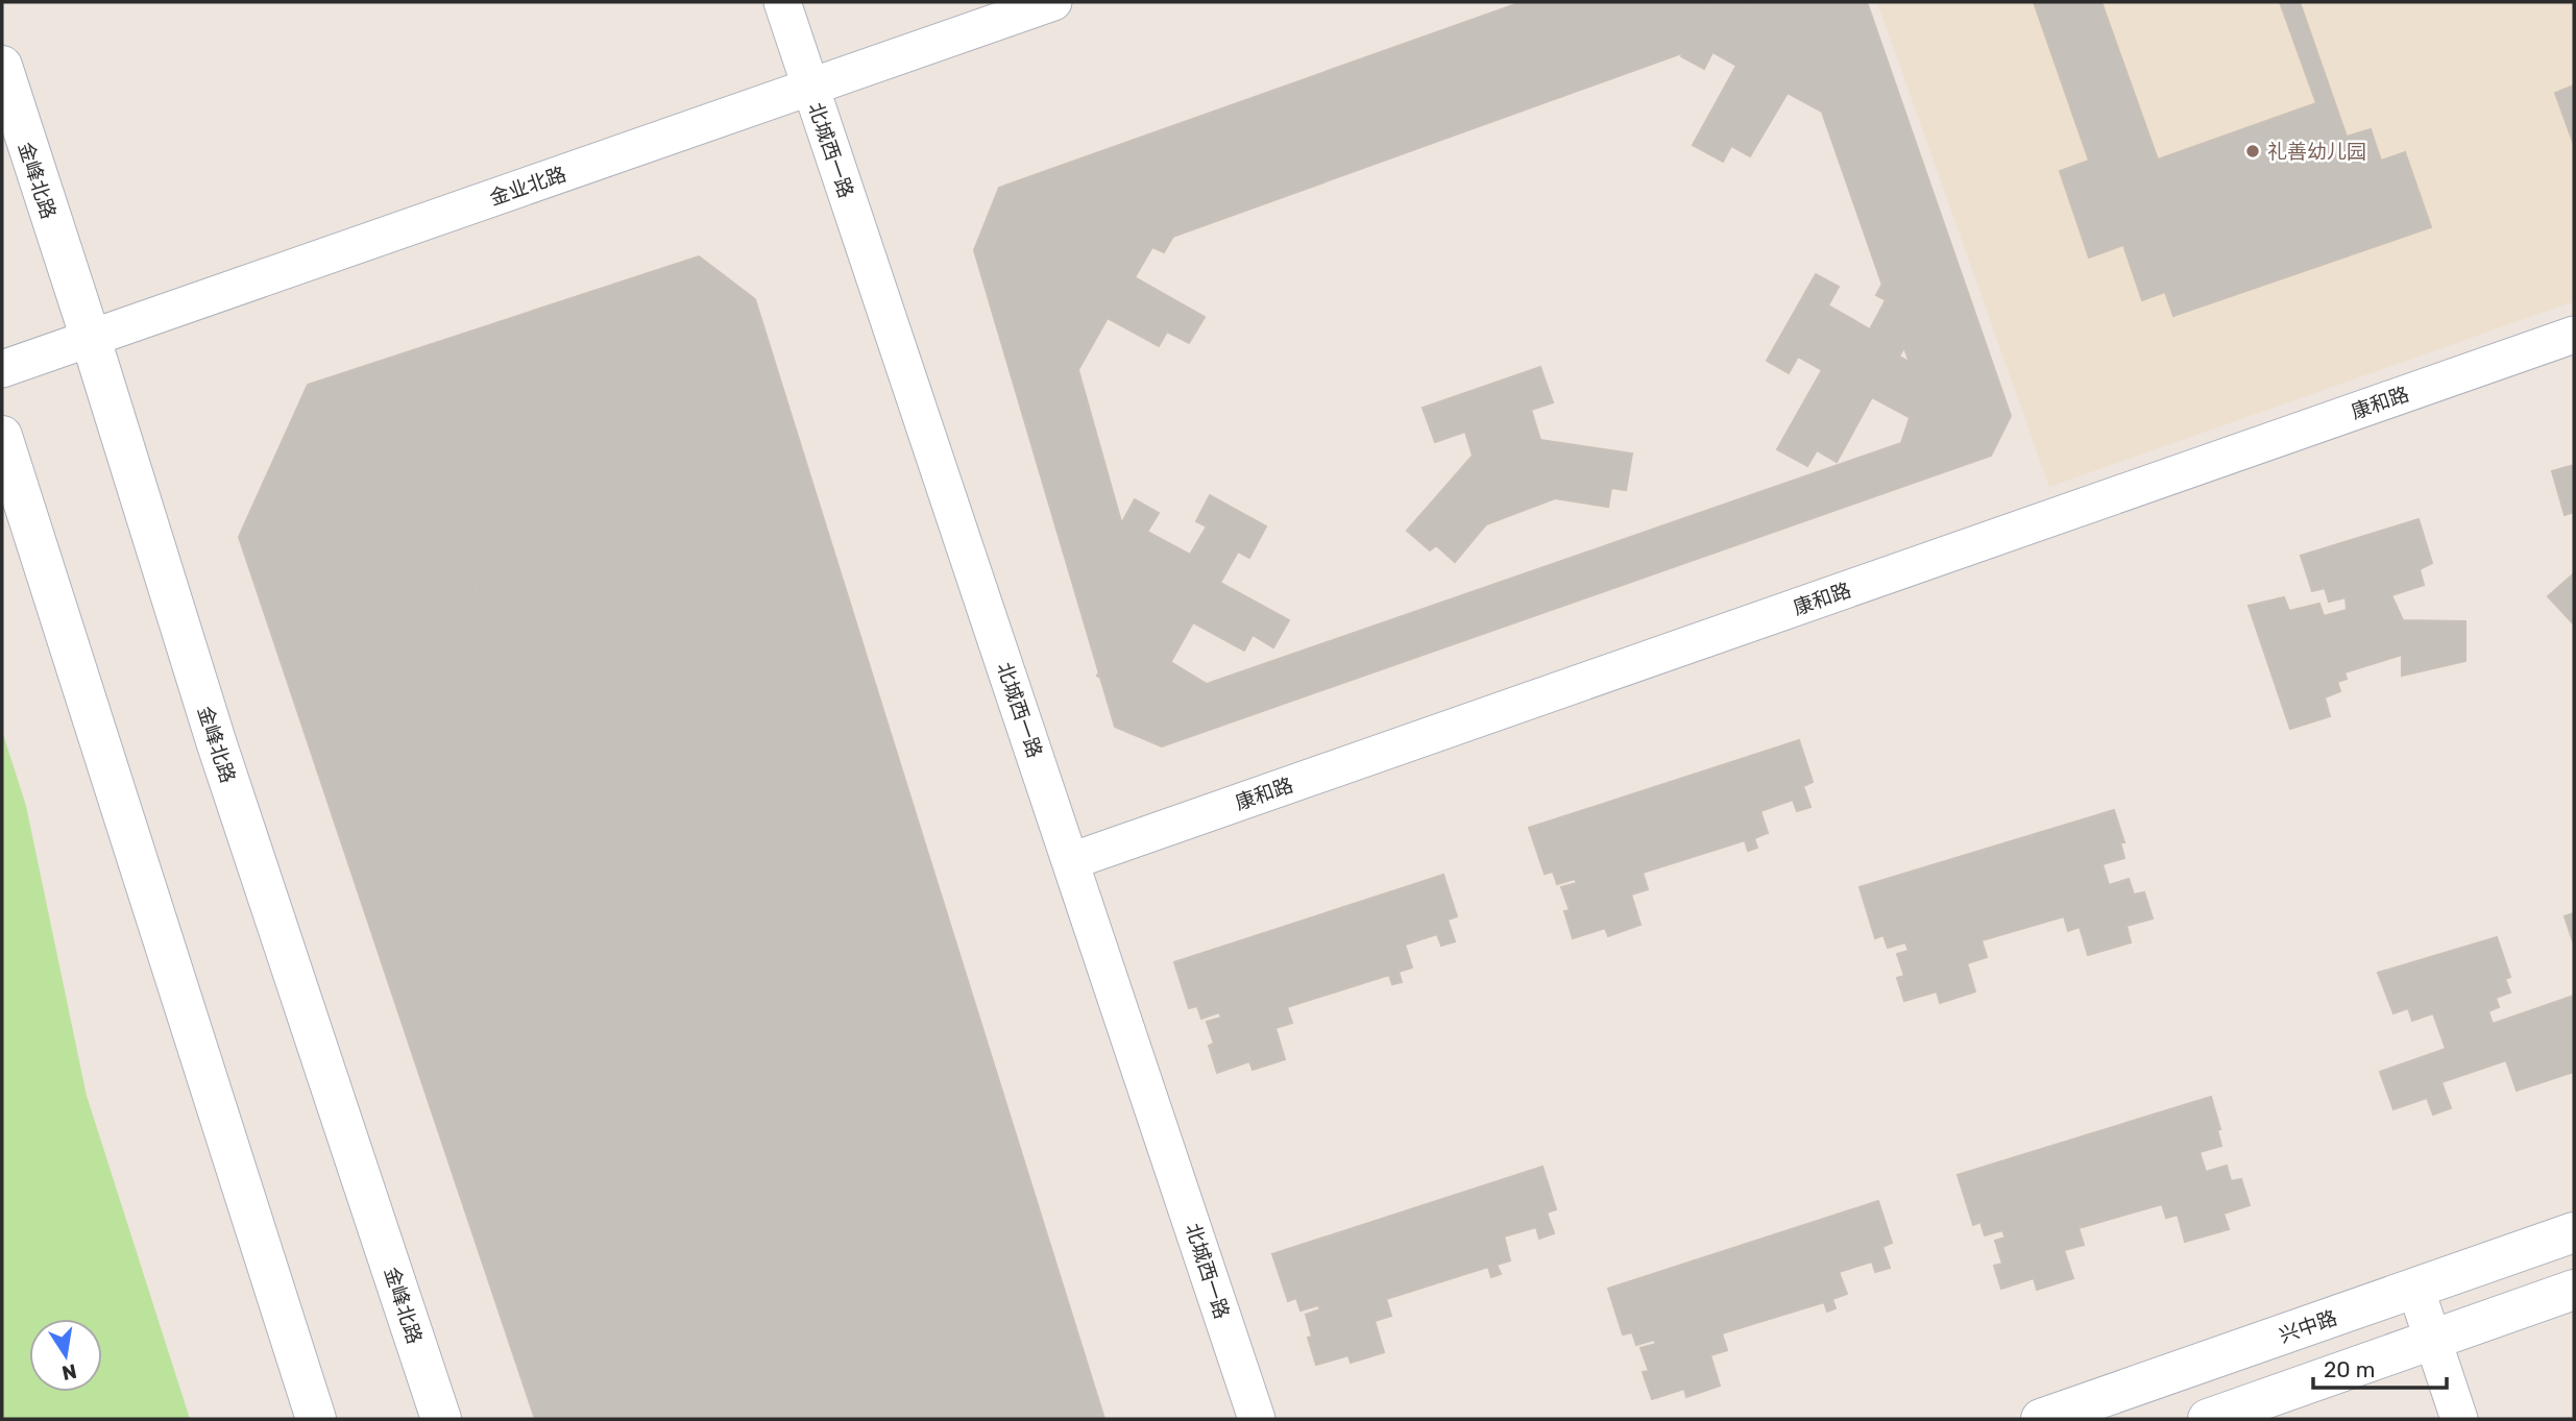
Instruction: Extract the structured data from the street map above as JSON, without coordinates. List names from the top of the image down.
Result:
{
  "streets": {
    "main road": ["金峰北路", "兴中路"],
    "street": ["北城西一路", "金业北路", "康和路"]
  },
  "crossings": [
    ["北城西一路", "金业北路"],
    ["北城西一路", "康和路"],
    ["金峰北路", "金业北路"]
  ],
  "places": ["礼善幼儿园"],
  "scale_bar": "20 m",
  "north": "bottom"
}
